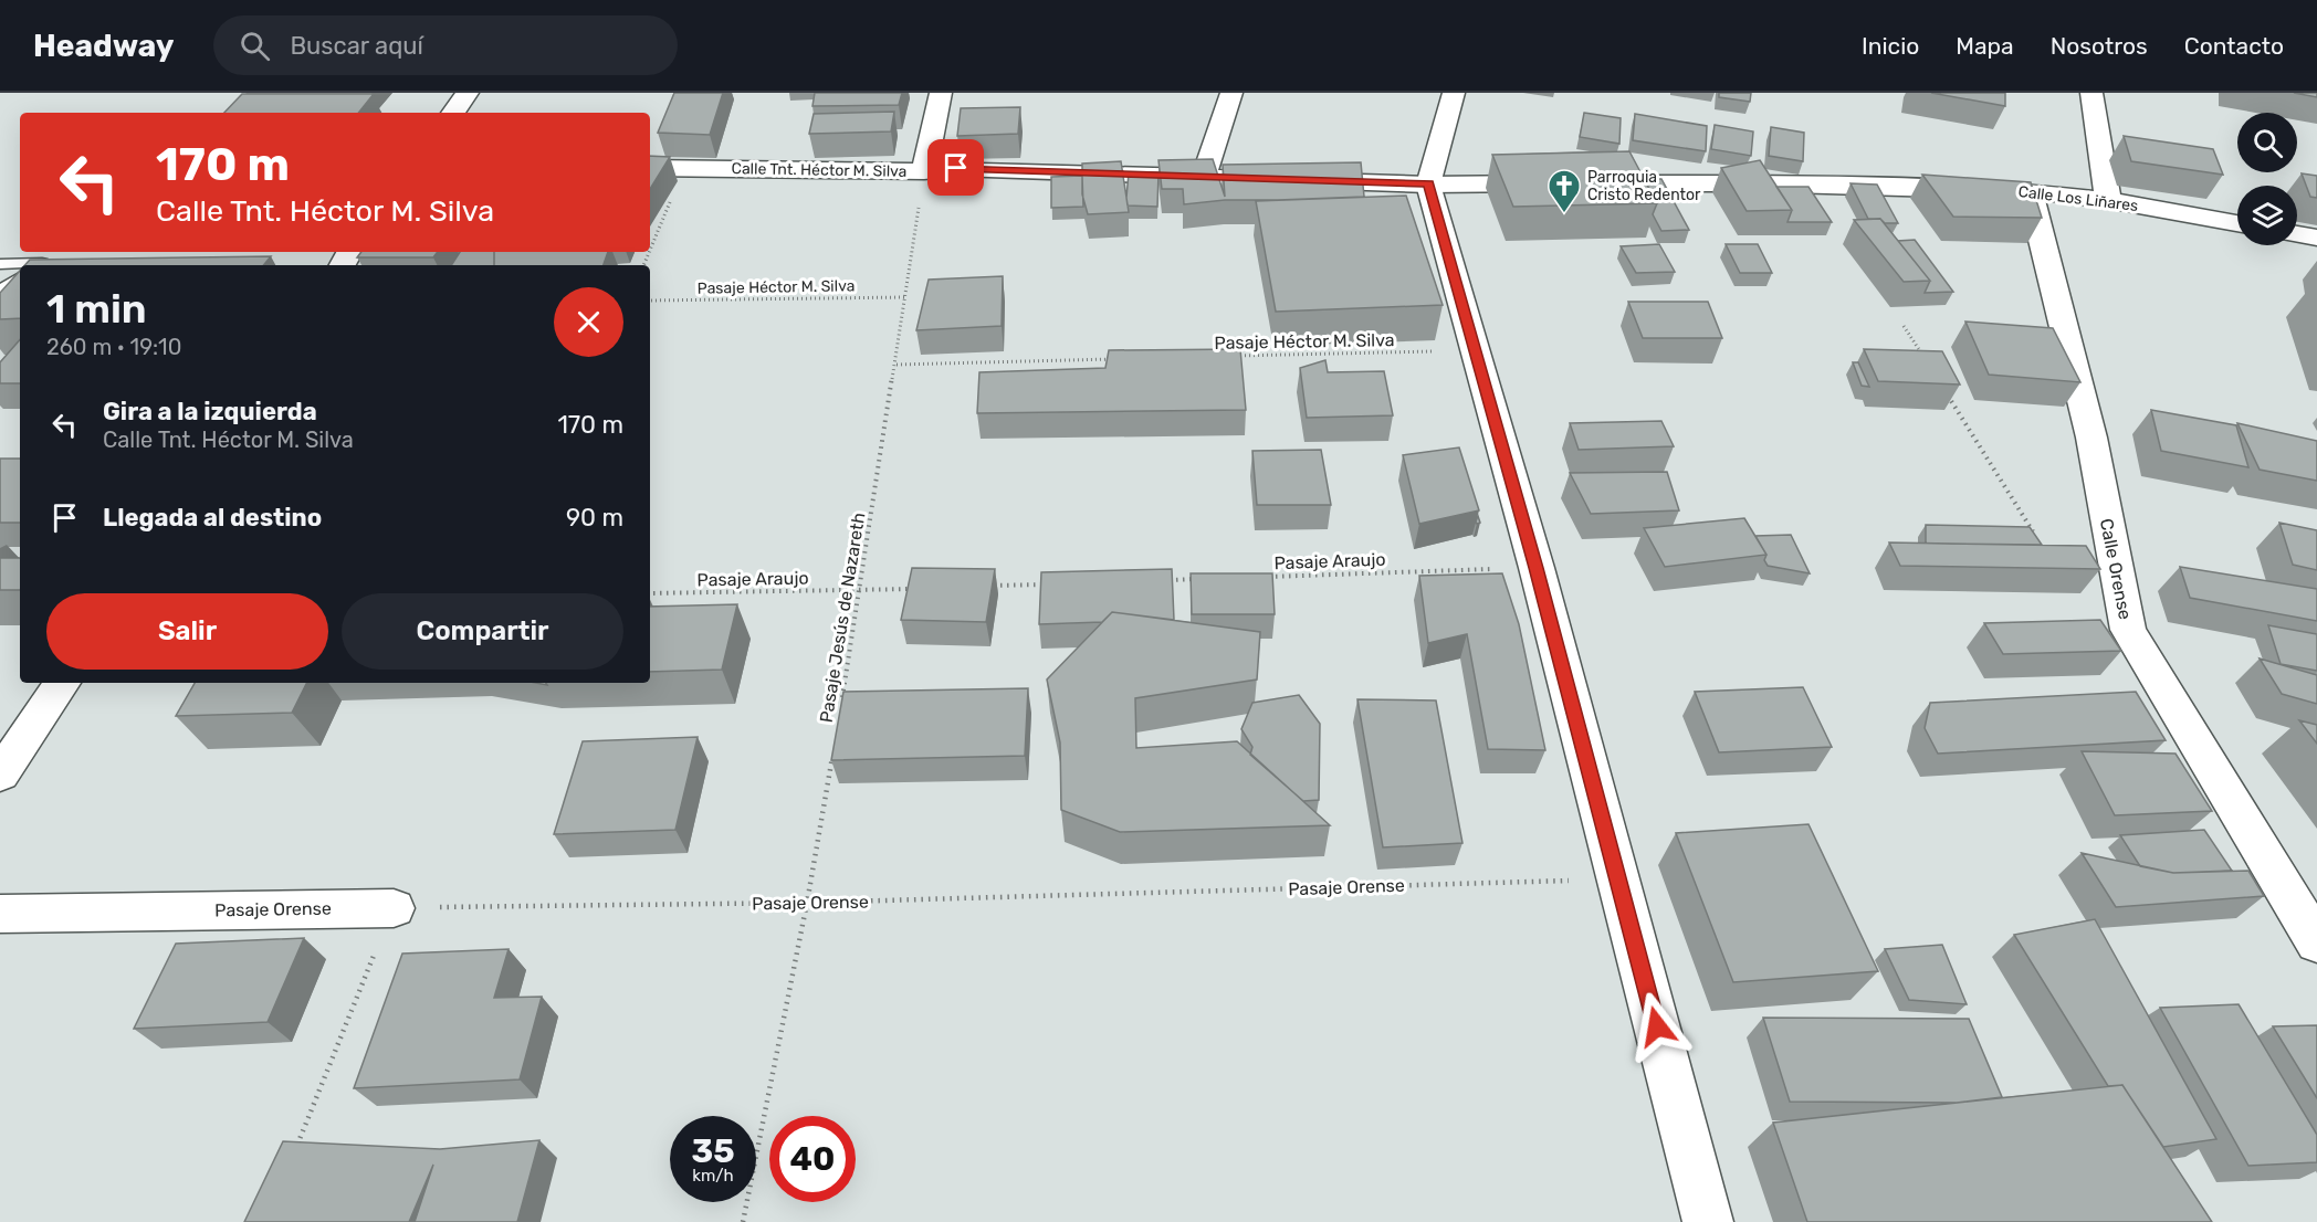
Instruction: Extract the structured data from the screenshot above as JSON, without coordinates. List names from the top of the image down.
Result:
{
  "streets": {
    "street": [
      "Calle Tnt. Héctor M. Silva",
      "Calle Los Liñares",
      "Calle Orense",
      "Pasaje Orense"
    ],
    "path": ["Pasaje Héctor M. Silva", "Pasaje Araujo", "Pasaje Jesús de Nazareth"]
  },
  "crossings": [
    ["Calle Tnt. Héctor M. Silva", "Pasaje Jesús de Nazareth"],
    ["Calle Los Liñares", "Calle Orense"],
    ["Pasaje Héctor M. Silva", "Pasaje Jesús de Nazareth"],
    ["Pasaje Araujo", "Pasaje Jesús de Nazareth"],
    ["Pasaje Jesús de Nazareth", "Pasaje Orense"]
  ],
  "places": {
    "church": ["Parroquia Cristo Redentor"]
  },
  "page": {
    "header": "Headway",
    "search": "Buscar aquí",
    "nav": [
      "Inicio",
      "Mapa",
      "Nosotros",
      "Contacto"
    ],
    "turn": ["170 m", "Calle Tnt. Héctor M. Silva"],
    "heading": ["1 min", "260 m · 19:10"],
    "list": [
      {
        "name": "Gira a la izquierda",
        "note": "Calle Tnt. Héctor M. Silva",
        "value": "170 m"
      },
      {
        "name": "Llegada al destino",
        "value": "90 m"
      }
    ],
    "buttons": ["Salir", "Compartir"],
    "speed": "35 km/h",
    "limit": "40"
  }
}
